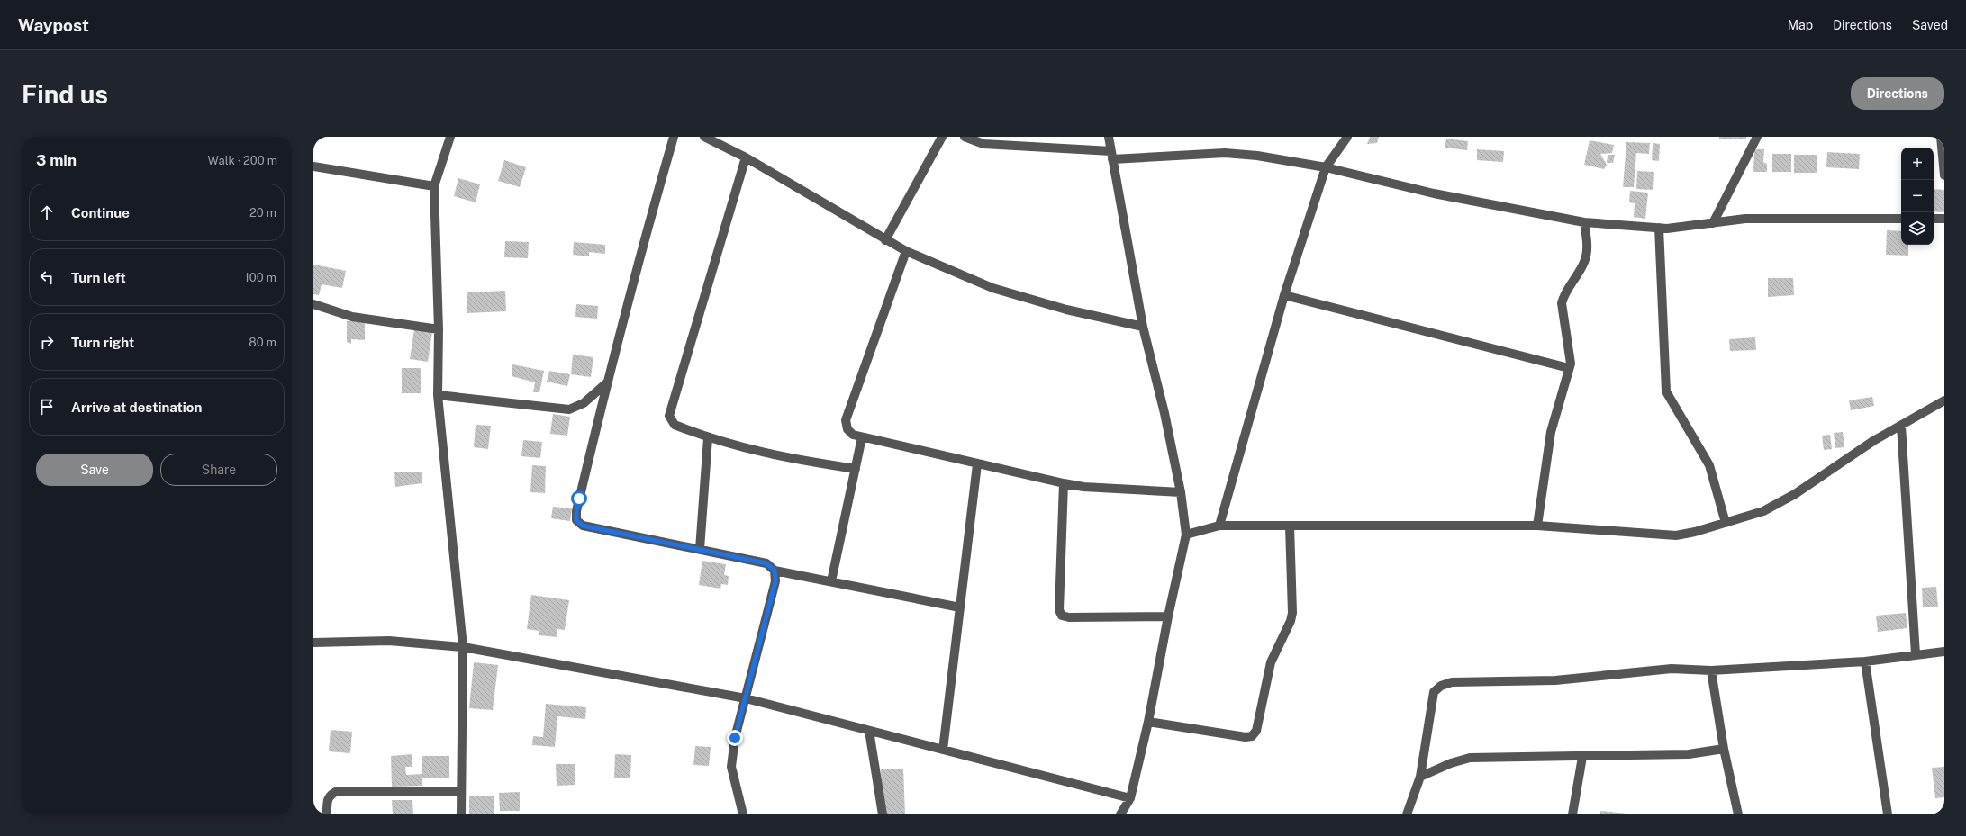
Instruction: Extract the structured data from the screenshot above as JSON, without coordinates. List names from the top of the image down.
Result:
{
  "page": {
    "header": "Waypost",
    "nav": ["Map", "Directions", "Saved"],
    "buttons": [
      "Directions",
      ["Save", "Share"]
    ],
    "title": "Find us",
    "heading": ["3 min", "Walk · 200 m"],
    "map_buttons": ["+", "−"],
    "list": [
      ["Continue", "20 m"],
      ["Turn left", "100 m"],
      ["Turn right", "80 m"],
      "Arrive at destination"
    ]
  }
}
